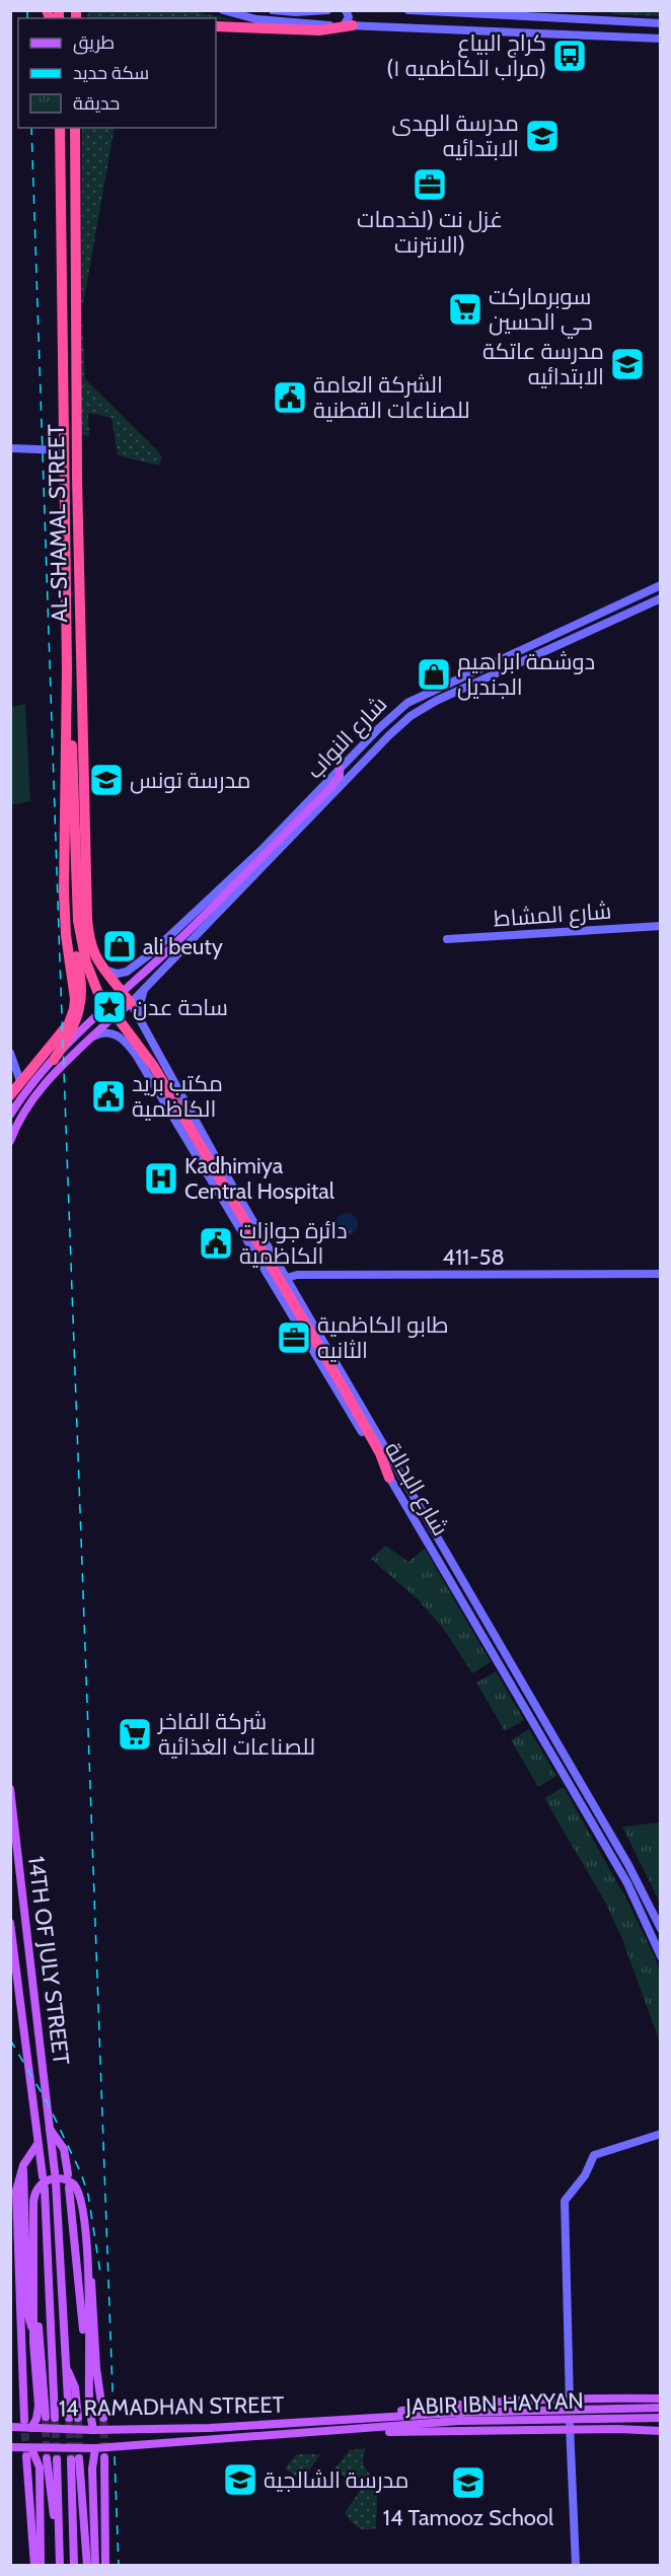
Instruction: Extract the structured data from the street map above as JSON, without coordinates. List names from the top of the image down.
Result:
{
  "streets": {
    "highway": ["AL-SHAMAL STREET"],
    "main road": [
      "شارع النواب",
      "شارع المشاط",
      "411-58",
      "شارع البدالة",
      "14TH OF JULY STREET",
      "JABIR IBN HAYYAN",
      "14 RAMADHAN STREET"
    ]
  },
  "crossings": [
    ["شارع النواب", "شارع البدالة"],
    ["411-58", "شارع البدالة"],
    ["JABIR IBN HAYYAN", "14 RAMADHAN STREET"]
  ],
  "places": {
    "bus stop": ["كراج البياع (مراب الكاظميه ١)"],
    "school or university": [
      "مدرسة الهدى الابتدائيه",
      "مدرسة عاتكة الابتدائيه",
      "مدرسة تونس",
      "مدرسة الشالجية",
      "14 Tamooz School"
    ],
    "office": ["غزل نت (لخدمات الانترنت)", "طابو الكاظمية الثانيه"],
    "supermarket": ["سوبرماركت حي الحسين", "شركة الفاخر للصناعات الغذائية"],
    "public building": ["الشركة العامة للصناعات القطنية", "مكتب بريد الكاظمية", "دائرة جوازات الكاظمية"],
    "shop": ["دوشمة ابراهيم الجنديل", "ali beuty"],
    "place": ["ساحة عدن"],
    "hospital": ["Kadhimiya Central Hospital"]
  },
  "legend": ["طريق", "سكة حديد", "حديقة"]
}
